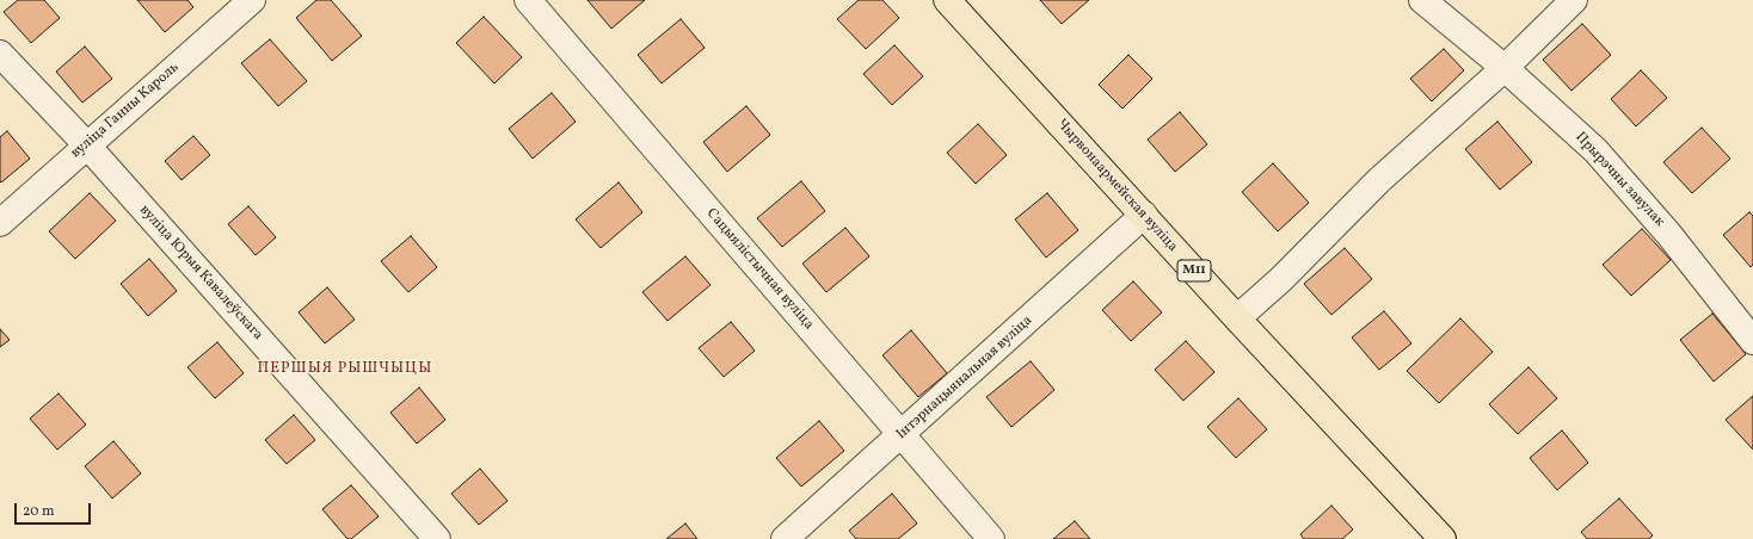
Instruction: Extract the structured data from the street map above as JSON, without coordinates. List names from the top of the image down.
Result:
{
  "streets": {
    "highway": ["Чырвонаармейская вуліца", "М11"],
    "street": [
      "вуліца Ганны Кароль",
      "Прырэчны завулак",
      "Сацыялістычная вуліца",
      "вуліца Юрыя Кавалеўскага",
      "Інтэрнацыянальная вуліца"
    ]
  },
  "crossings": [
    ["вуліца Ганны Кароль", "вуліца Юрыя Кавалеўскага"],
    ["Чырвонаармейская вуліца", "Інтэрнацыянальная вуліца"],
    ["Сацыялістычная вуліца", "Інтэрнацыянальная вуліца"]
  ],
  "districts": ["ПЕРШЫЯ РЫШЧЫЦЫ"],
  "scale_bar": "20 m"
}
